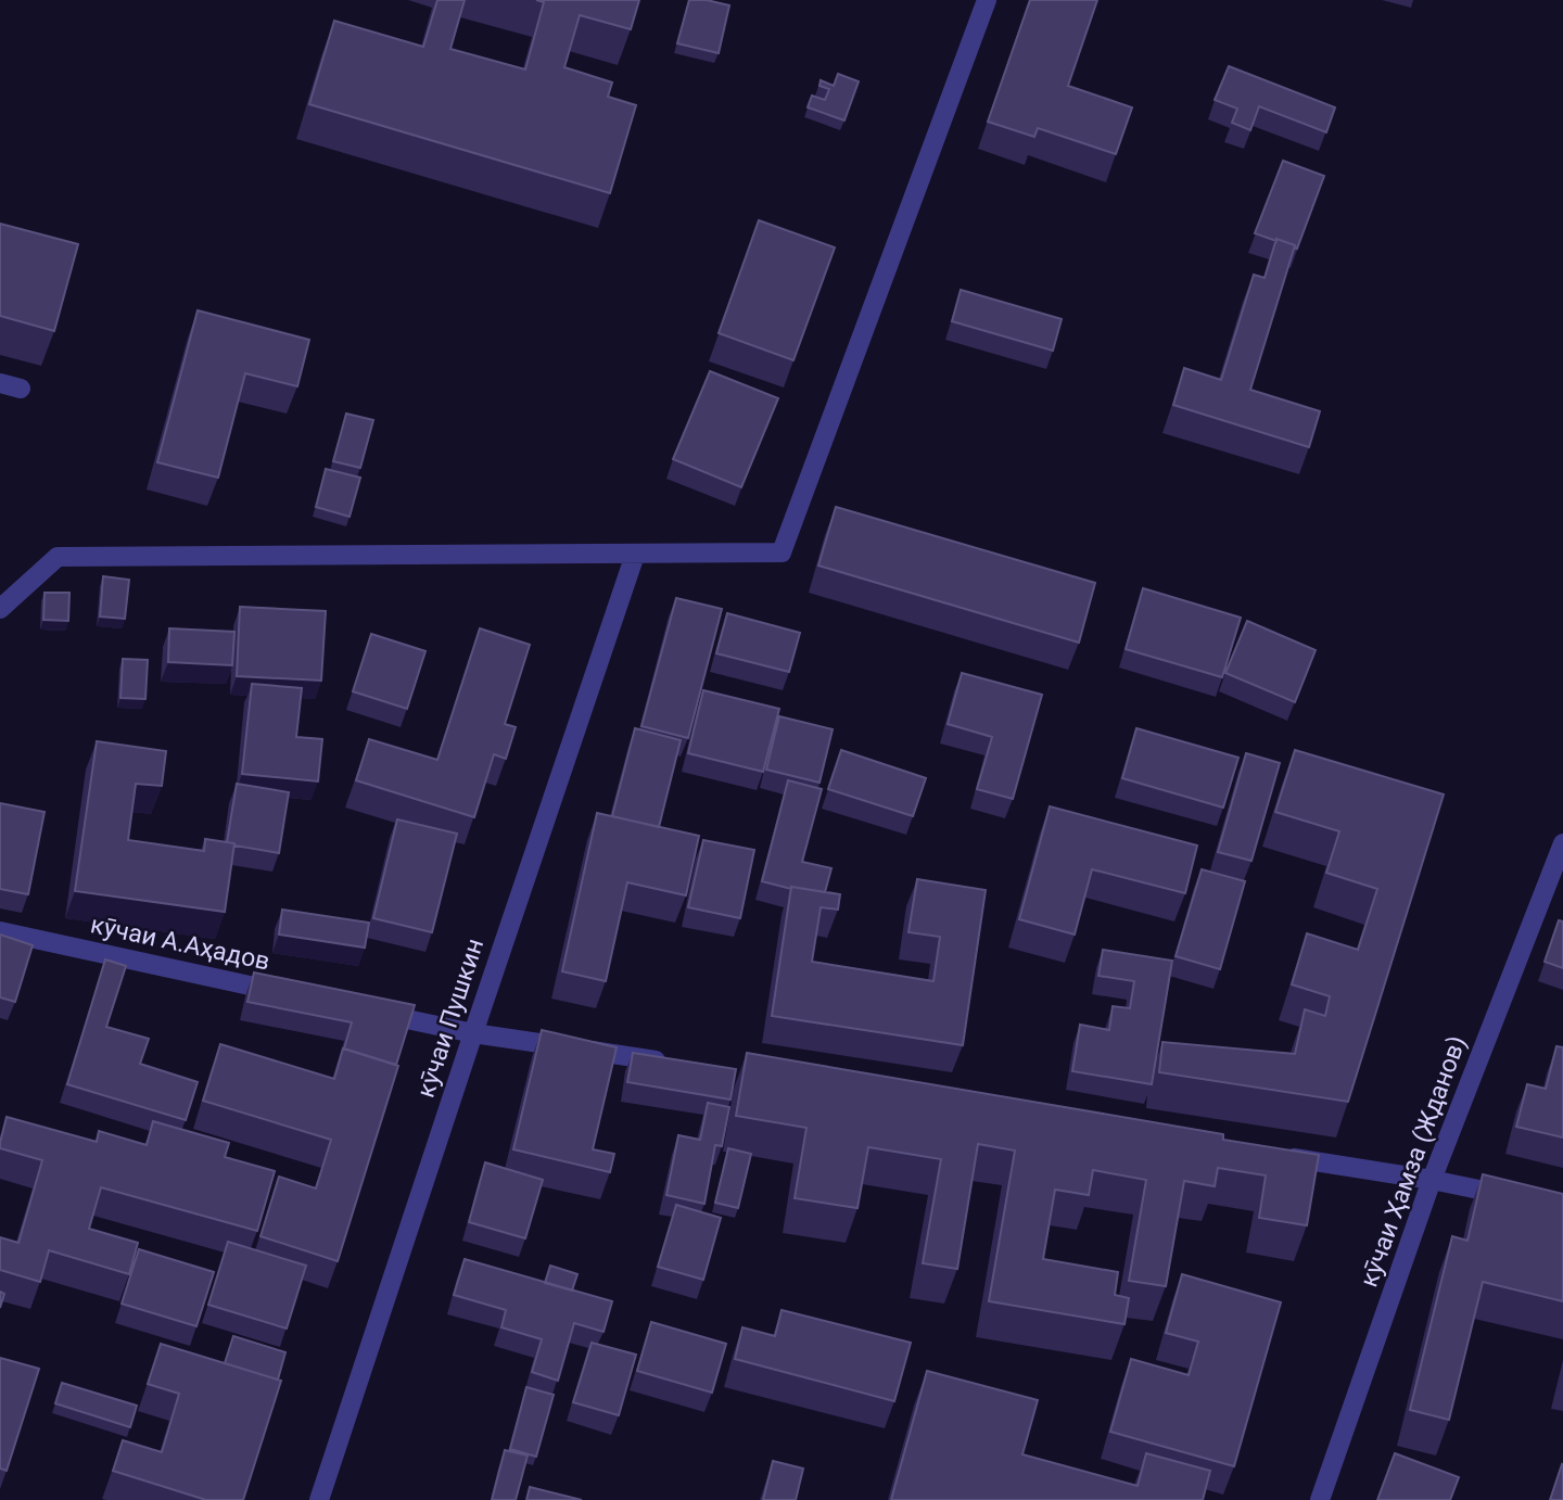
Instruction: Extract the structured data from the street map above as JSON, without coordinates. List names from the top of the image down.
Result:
{
  "streets": {
    "street": ["кӯчаи А.Аҳадов", "кӯчаи Пушкин", "кӯчаи Ҳамза (Жданов)"]
  }
}
